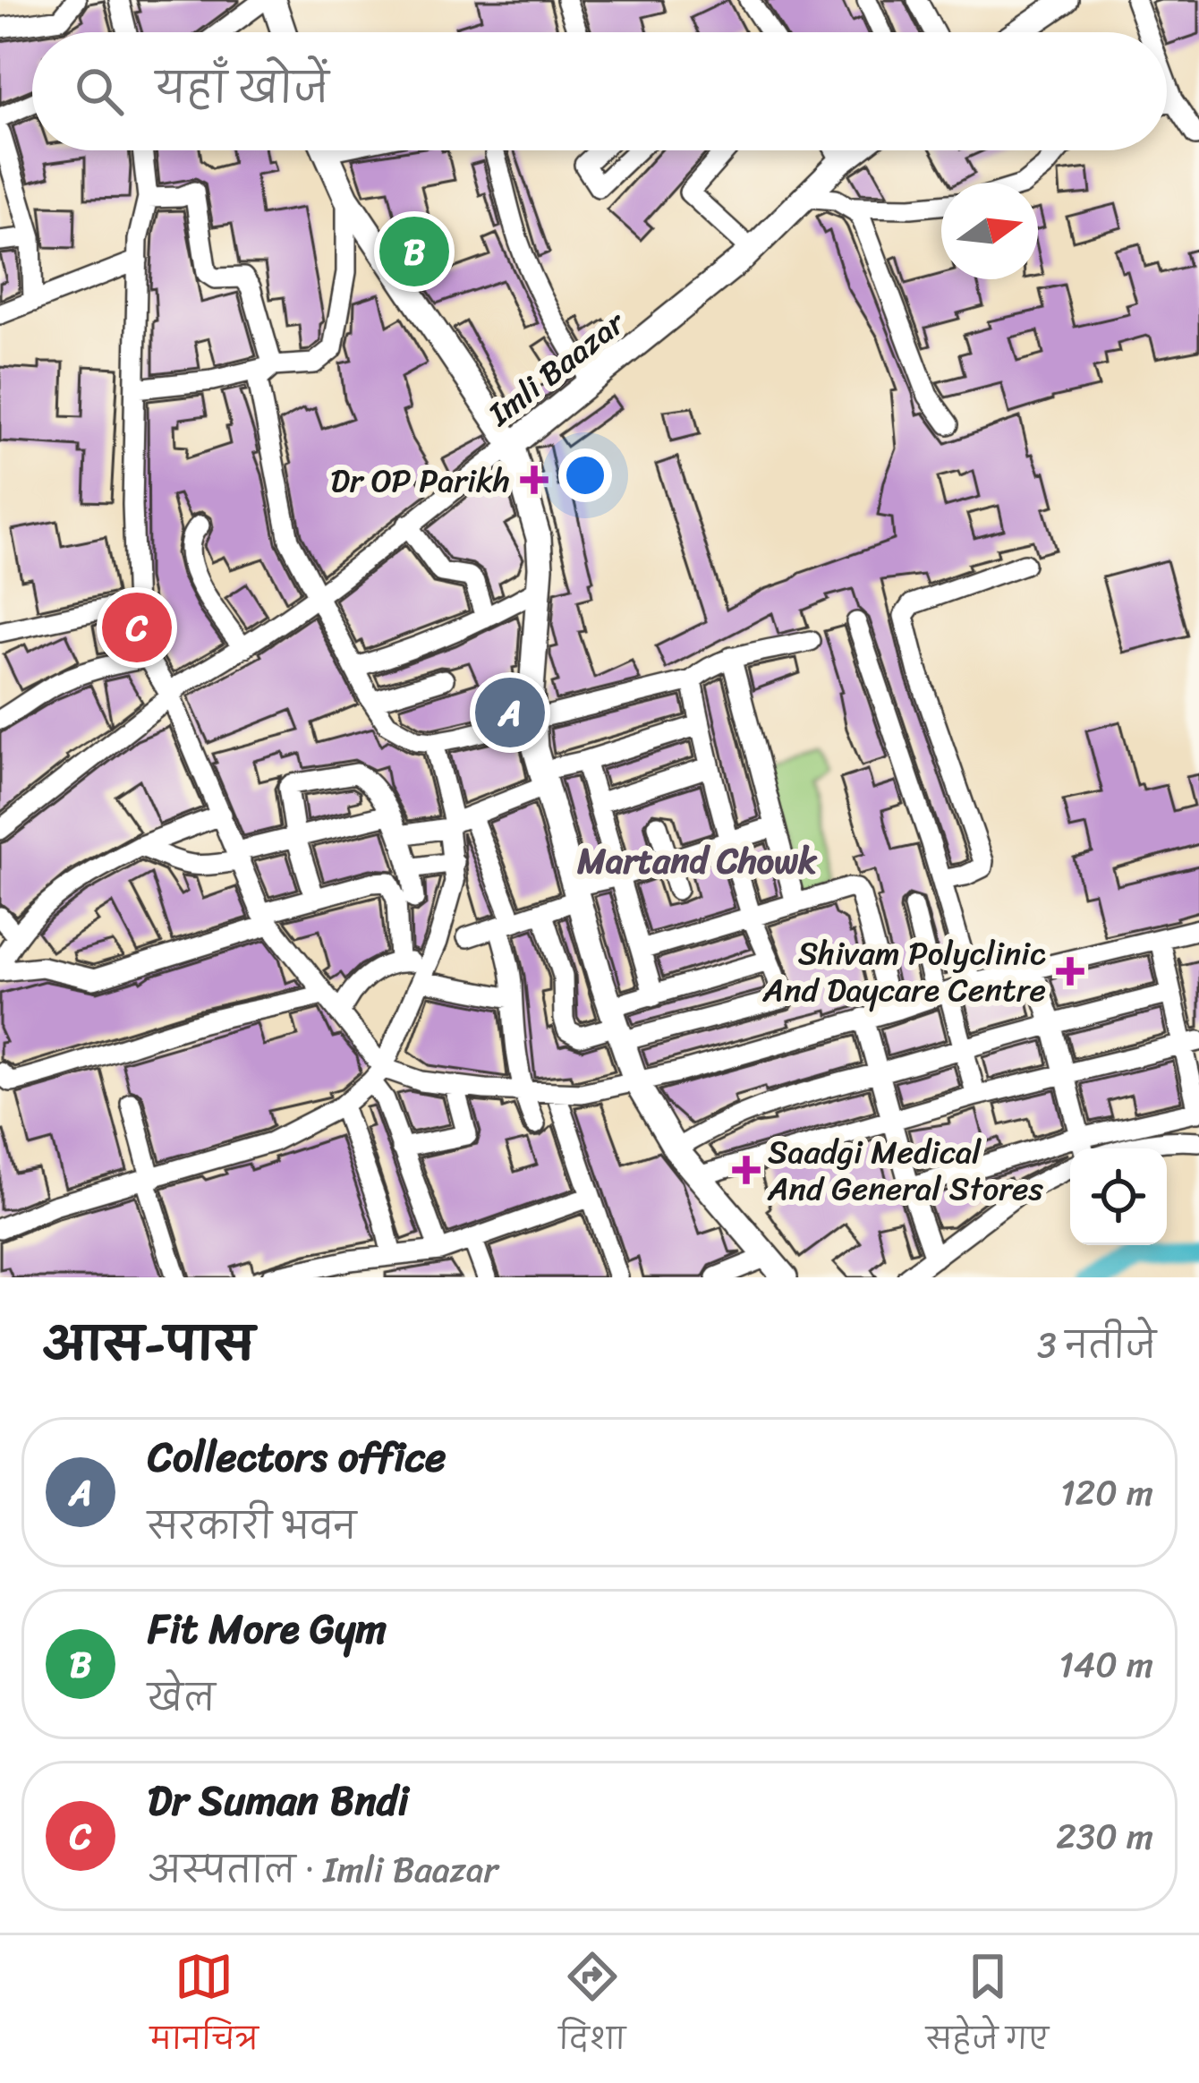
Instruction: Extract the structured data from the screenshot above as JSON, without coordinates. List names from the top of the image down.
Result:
{
  "streets": {
    "main road": ["Imli Baazar"]
  },
  "districts": ["Martand Chowk"],
  "places": {
    "health": ["Dr OP Parikh", "Shivam Polyclinic And Daycare Centre", "Saadgi Medical And General Stores"]
  },
  "north": "right",
  "page": {
    "search": "यहाँ खोजें",
    "pins": ["B", "C", "A"],
    "heading": ["आस-पास", "3 नतीजे"],
    "list": [
      {
        "mark": "A",
        "name": "Collectors office",
        "note": "सरकारी भवन",
        "value": "120 m"
      },
      {
        "mark": "B",
        "name": "Fit More Gym",
        "note": "खेल",
        "value": "140 m"
      },
      {
        "mark": "C",
        "name": "Dr Suman Bndi",
        "note": "अस्पताल · Imli Baazar",
        "value": "230 m"
      }
    ],
    "nav": ["मानचित्र", "दिशा", "सहेजे गए"]
  }
}
